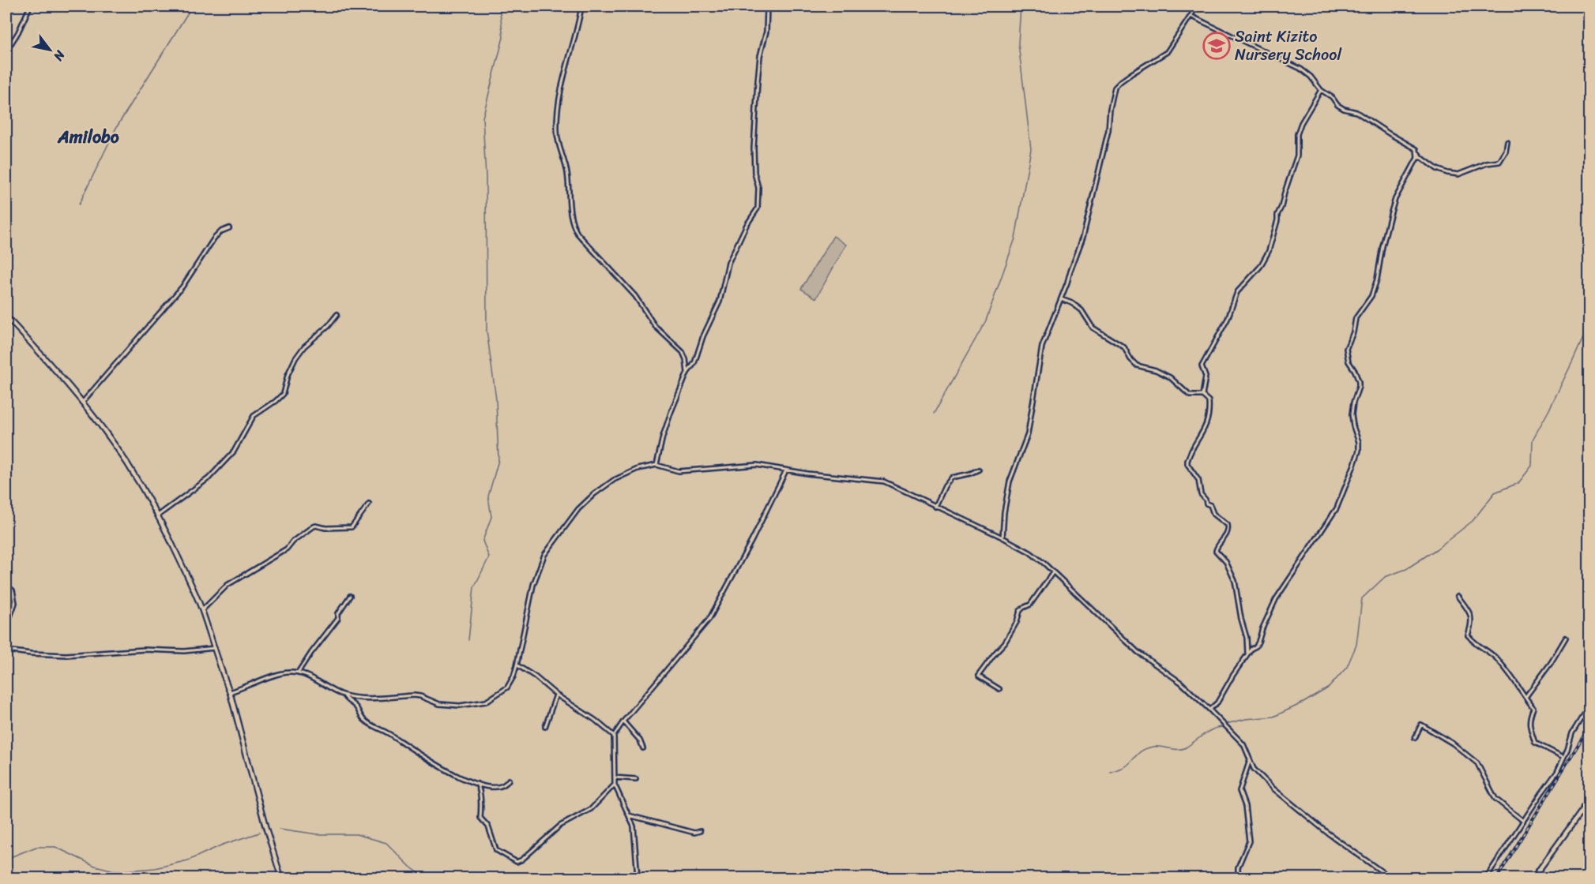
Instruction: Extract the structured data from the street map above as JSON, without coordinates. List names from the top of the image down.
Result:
{
  "districts": ["Amilobo"],
  "places": {
    "school or university": ["Saint Kizito Nursery School"]
  },
  "north": "bottom right"
}
